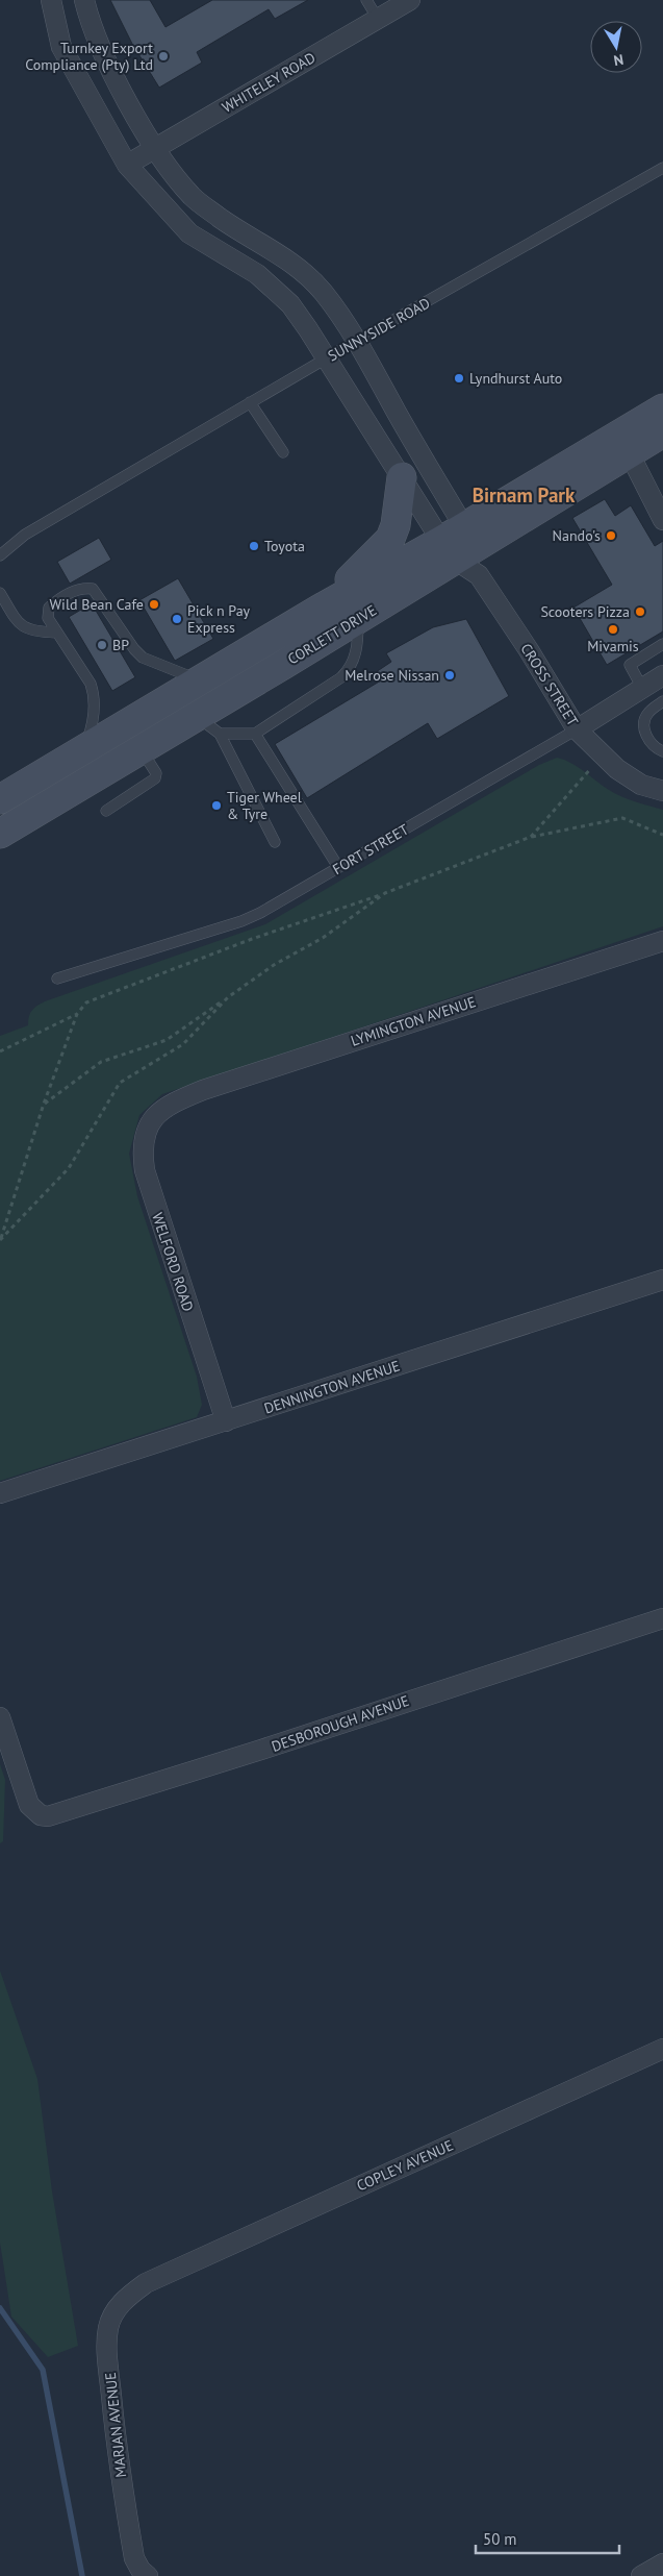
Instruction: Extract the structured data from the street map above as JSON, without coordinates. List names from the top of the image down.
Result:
{
  "streets": {
    "main road": ["CORLETT DRIVE"],
    "street": [
      "WHITELEY ROAD",
      "CROSS STREET",
      "FORT STREET",
      "LYMINGTON AVENUE",
      "WELFORD ROAD",
      "DENNINGTON AVENUE",
      "DESBOROUGH AVENUE",
      "COPLEY AVENUE",
      "MARJAN AVENUE"
    ],
    "lane": ["SUNNYSIDE ROAD"]
  },
  "crossings": [
    ["WHITELEY ROAD", "CROSS STREET"],
    ["SUNNYSIDE ROAD", "CROSS STREET"],
    ["CORLETT DRIVE", "CROSS STREET"],
    ["CROSS STREET", "FORT STREET"],
    ["LYMINGTON AVENUE", "WELFORD ROAD"],
    ["WELFORD ROAD", "DENNINGTON AVENUE"],
    ["COPLEY AVENUE", "MARJAN AVENUE"]
  ],
  "districts": ["Birnam Park"],
  "places": [
    "Turnkey Export Compliance (Pty) Ltd",
    "Lyndhurst Auto",
    "Nando's",
    "Toyota",
    "Wild Bean Cafe",
    "Scooters Pizza",
    "Pick n Pay Express",
    "Mivamis",
    "BP",
    "Melrose Nissan",
    "Tiger Wheel & Tyre"
  ],
  "scale_bar": "50 m",
  "north": "bottom"
}
